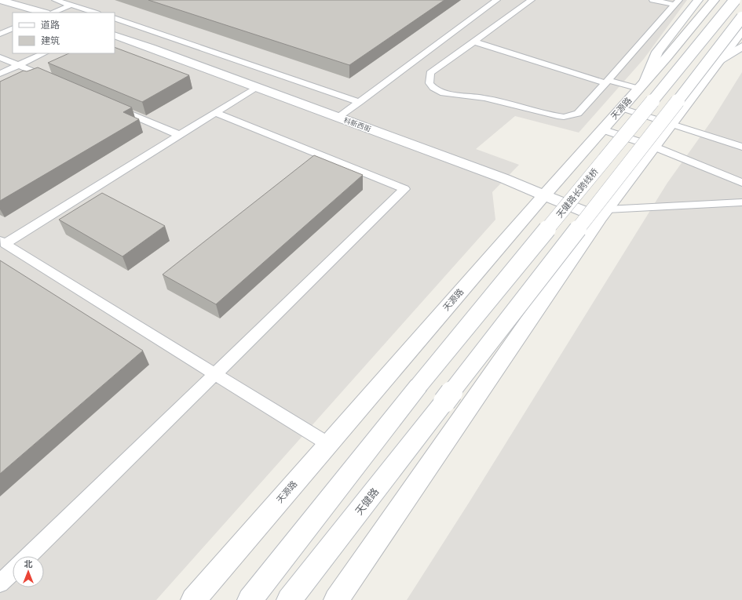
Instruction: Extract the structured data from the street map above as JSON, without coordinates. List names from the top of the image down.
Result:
{
  "streets": {
    "street": [
      "天源路",
      "科新西街",
      "天健路长跨线桥",
      "天健路"
    ]
  },
  "crossings": [
    ["天源路", "科新西街"]
  ],
  "legend": ["道路", "建筑"],
  "north": "top"
}
